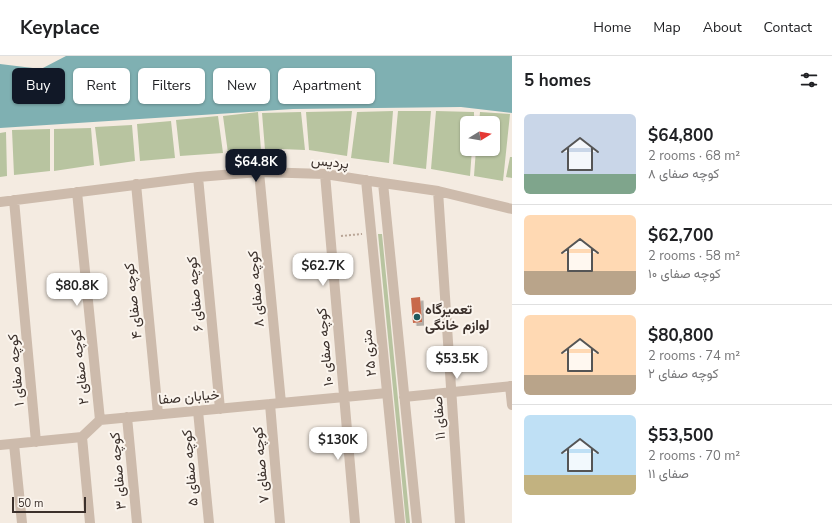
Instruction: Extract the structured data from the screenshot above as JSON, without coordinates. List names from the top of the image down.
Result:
{
  "streets": {
    "street": [
      "پردیس",
      "کوچه صفای ۸",
      "کوچه صفای ۶",
      "کوچه صفای ۴",
      "کوچه صفای ۱۰",
      "۲۵ متری",
      "کوچه صفای ۲",
      "کوچه صفای ۱",
      "خیابان صفا",
      "صفای ۱۱",
      "کوچه صفای ۷",
      "کوچه صفای ۵",
      "کوچه صفای ۳"
    ]
  },
  "crossings": [
    ["پردیس", "کوچه صفای ۸"],
    ["پردیس", "کوچه صفای ۶"],
    ["پردیس", "کوچه صفای ۴"],
    ["پردیس", "کوچه صفای ۱۰"],
    ["پردیس", "۲۵ متری"],
    ["پردیس", "کوچه صفای ۲"],
    ["پردیس", "کوچه صفای ۱"],
    ["پردیس", "صفای ۱۱"],
    ["کوچه صفای ۸", "خیابان صفا"],
    ["کوچه صفای ۶", "خیابان صفا"],
    ["کوچه صفای ۴", "خیابان صفا"],
    ["کوچه صفای ۱۰", "خیابان صفا"],
    ["۲۵ متری", "خیابان صفا"],
    ["کوچه صفای ۲", "خیابان صفا"],
    ["خیابان صفا", "کوچه صفای ۷"],
    ["خیابان صفا", "کوچه صفای ۵"],
    ["خیابان صفا", "کوچه صفای ۳"]
  ],
  "places": ["تعمیرگاه لوازم خانگی"],
  "scale_bar": "50 m",
  "north": "right",
  "page": {
    "header": "Keyplace",
    "nav": [
      "Home",
      "Map",
      "About",
      "Contact"
    ],
    "heading": "5 homes",
    "chip": [
      "Buy",
      "Rent",
      "Filters",
      "New",
      "Apartment"
    ],
    "list": [
      {
        "name": "$64,800",
        "note": "2 rooms · 68 m² · کوچه صفای ۸"
      },
      {
        "name": "$62,700",
        "note": "2 rooms · 58 m² · کوچه صفای ۱۰"
      },
      {
        "name": "$80,800",
        "note": "2 rooms · 74 m² · کوچه صفای ۲"
      },
      {
        "name": "$53,500",
        "note": "2 rooms · 70 m² · صفای ۱۱"
      }
    ],
    "price": [
      "$64.8K",
      "$62.7K",
      "$80.8K",
      "$53.5K",
      "$130K"
    ],
    "scale": "50 m"
  }
}
